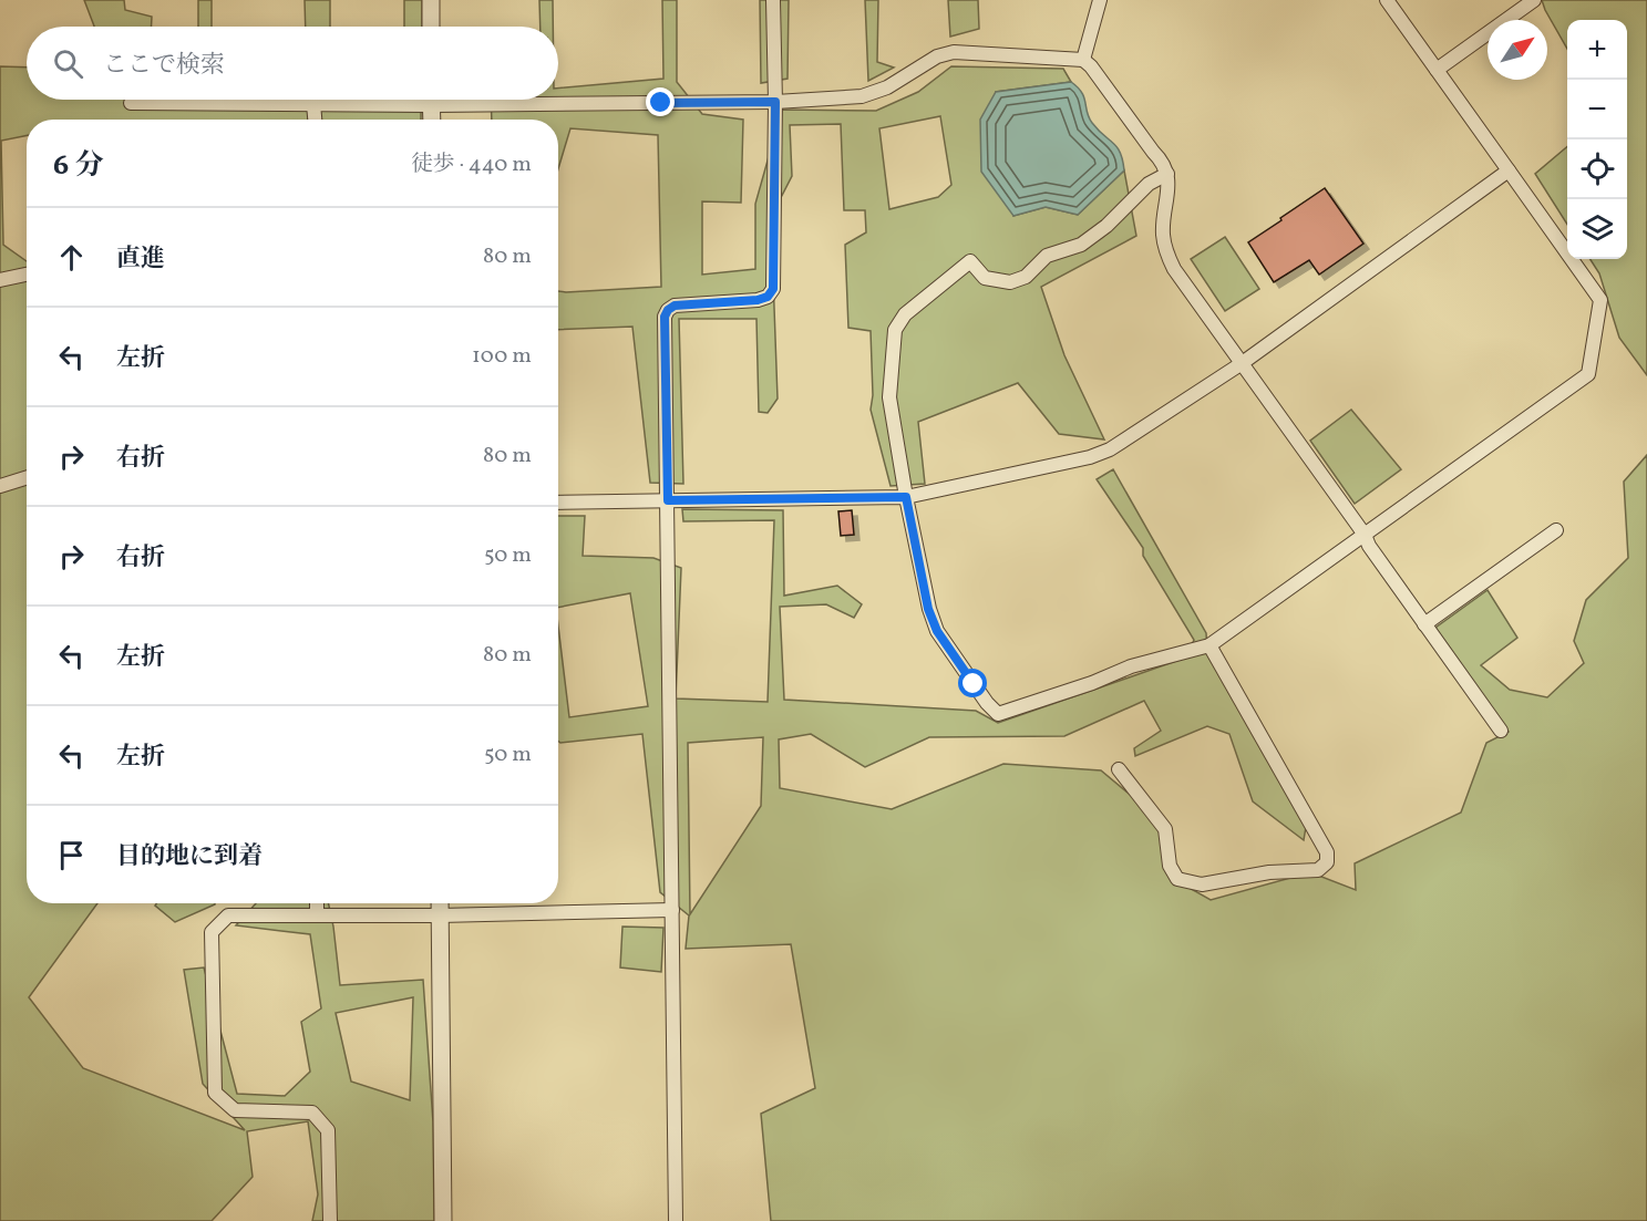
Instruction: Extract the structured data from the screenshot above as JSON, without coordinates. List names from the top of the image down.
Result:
{
  "north": "top right",
  "page": {
    "map_buttons": ["+", "−"],
    "search": "ここで検索",
    "heading": ["6 分", "徒歩 · 440 m"],
    "list": [
      ["直進", "80 m"],
      ["左折", "100 m"],
      ["右折", "80 m"],
      ["右折", "50 m"],
      ["左折", "80 m"],
      ["左折", "50 m"],
      "目的地に到着"
    ]
  }
}
